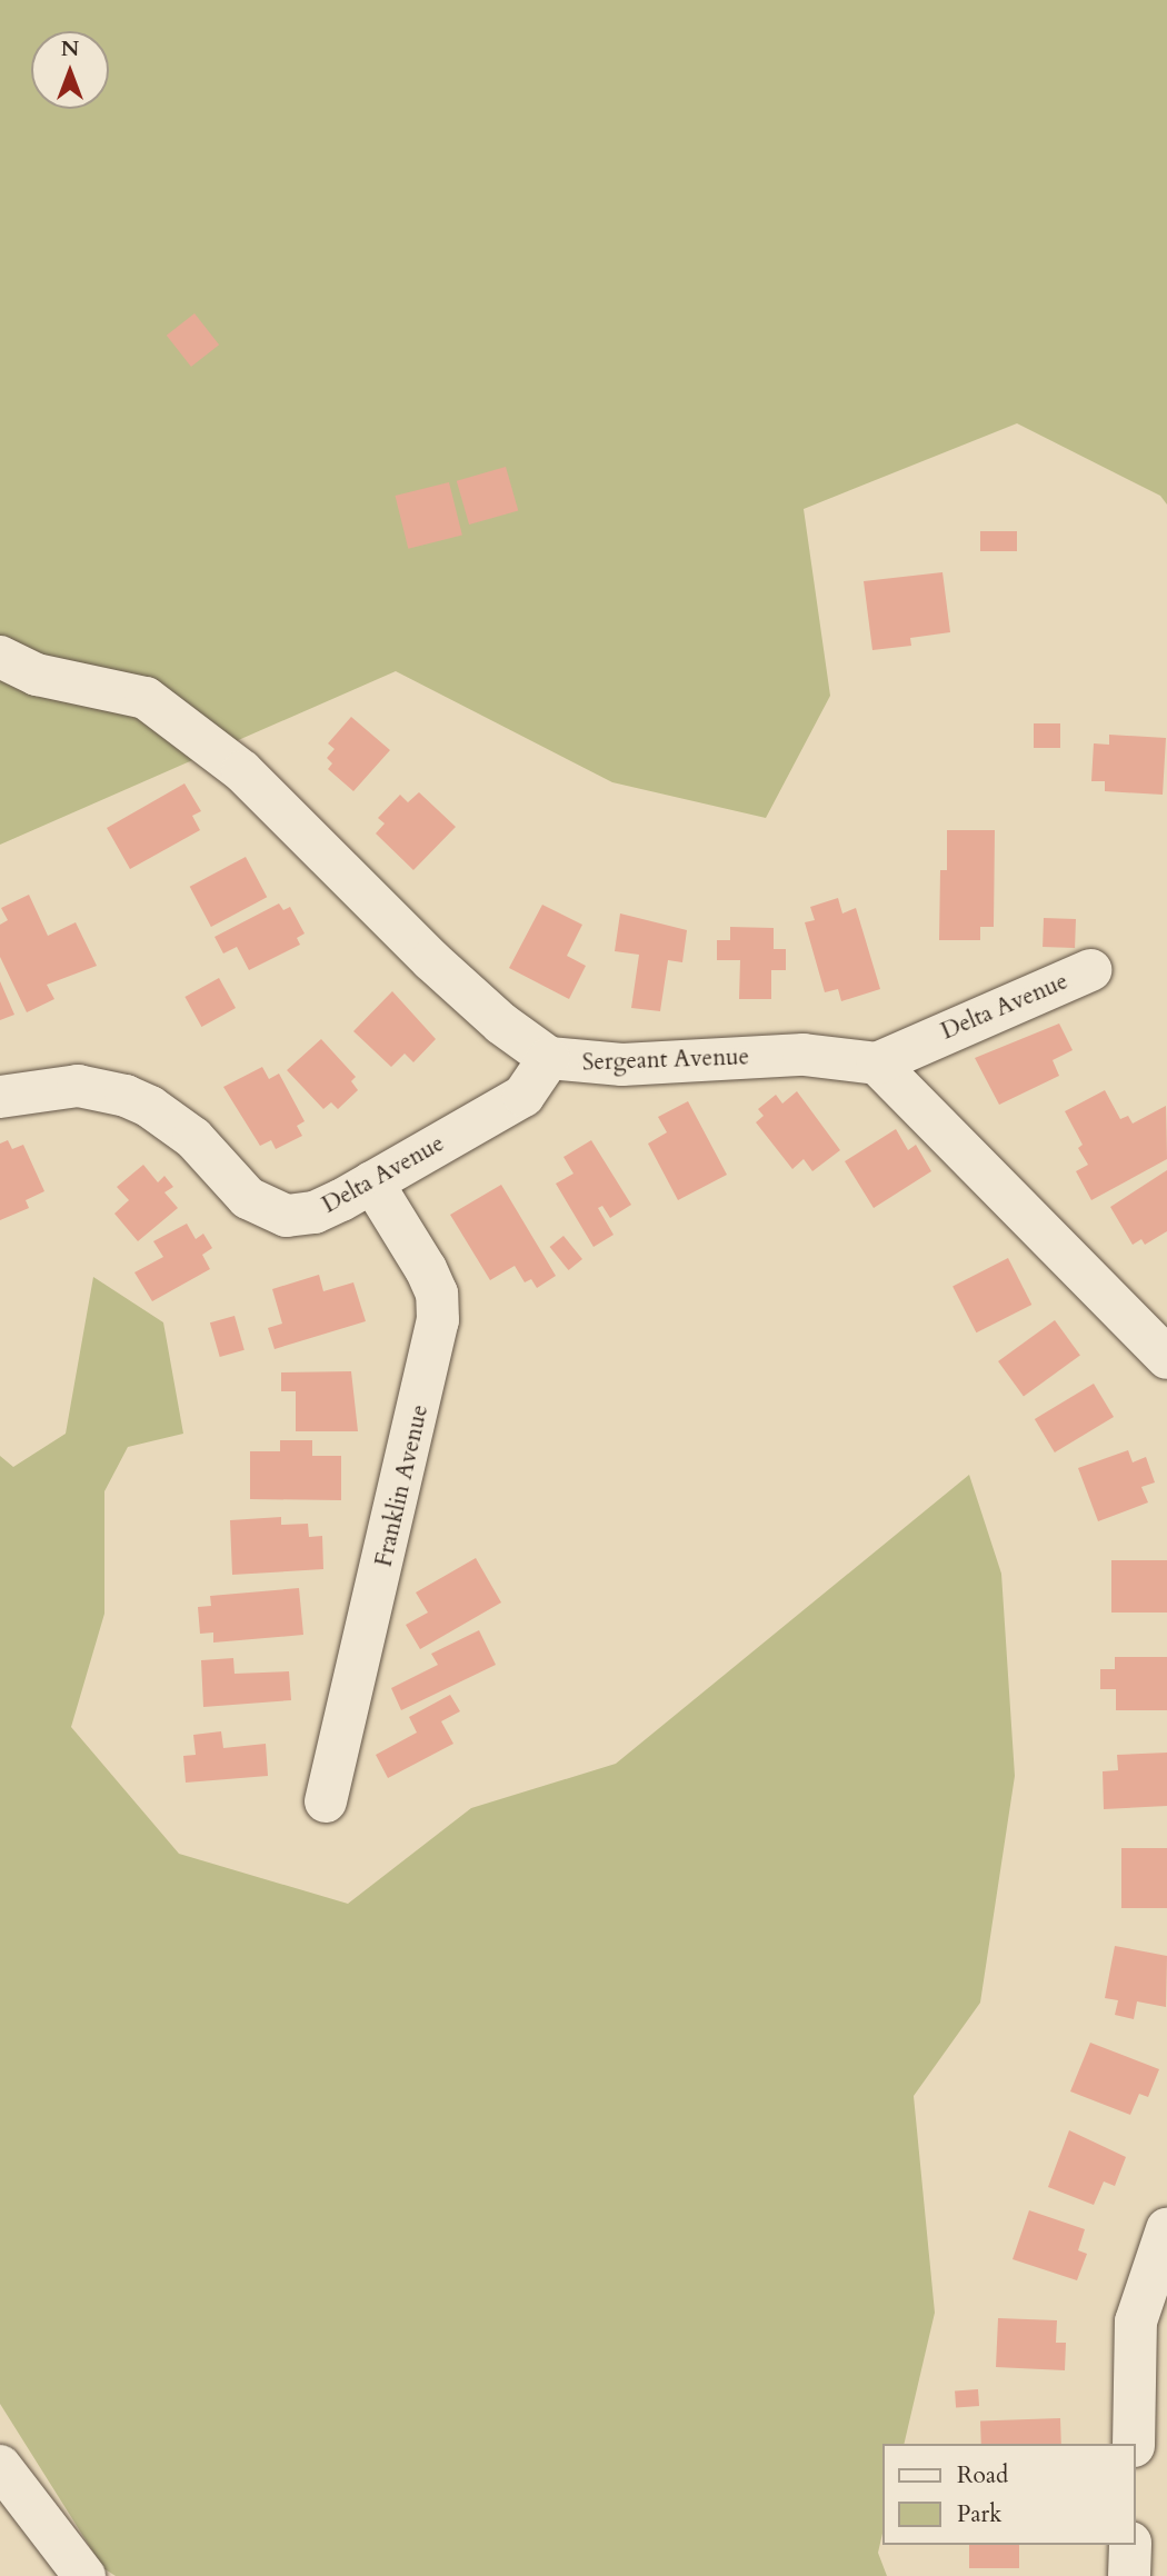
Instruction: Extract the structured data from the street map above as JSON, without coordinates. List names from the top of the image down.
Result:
{
  "streets": {
    "street": ["Delta Avenue", "Sergeant Avenue", "Franklin Avenue"]
  },
  "crossings": [
    ["Delta Avenue", "Sergeant Avenue"],
    ["Delta Avenue", "Franklin Avenue"]
  ],
  "legend": ["Road", "Park"],
  "north": "top"
}
